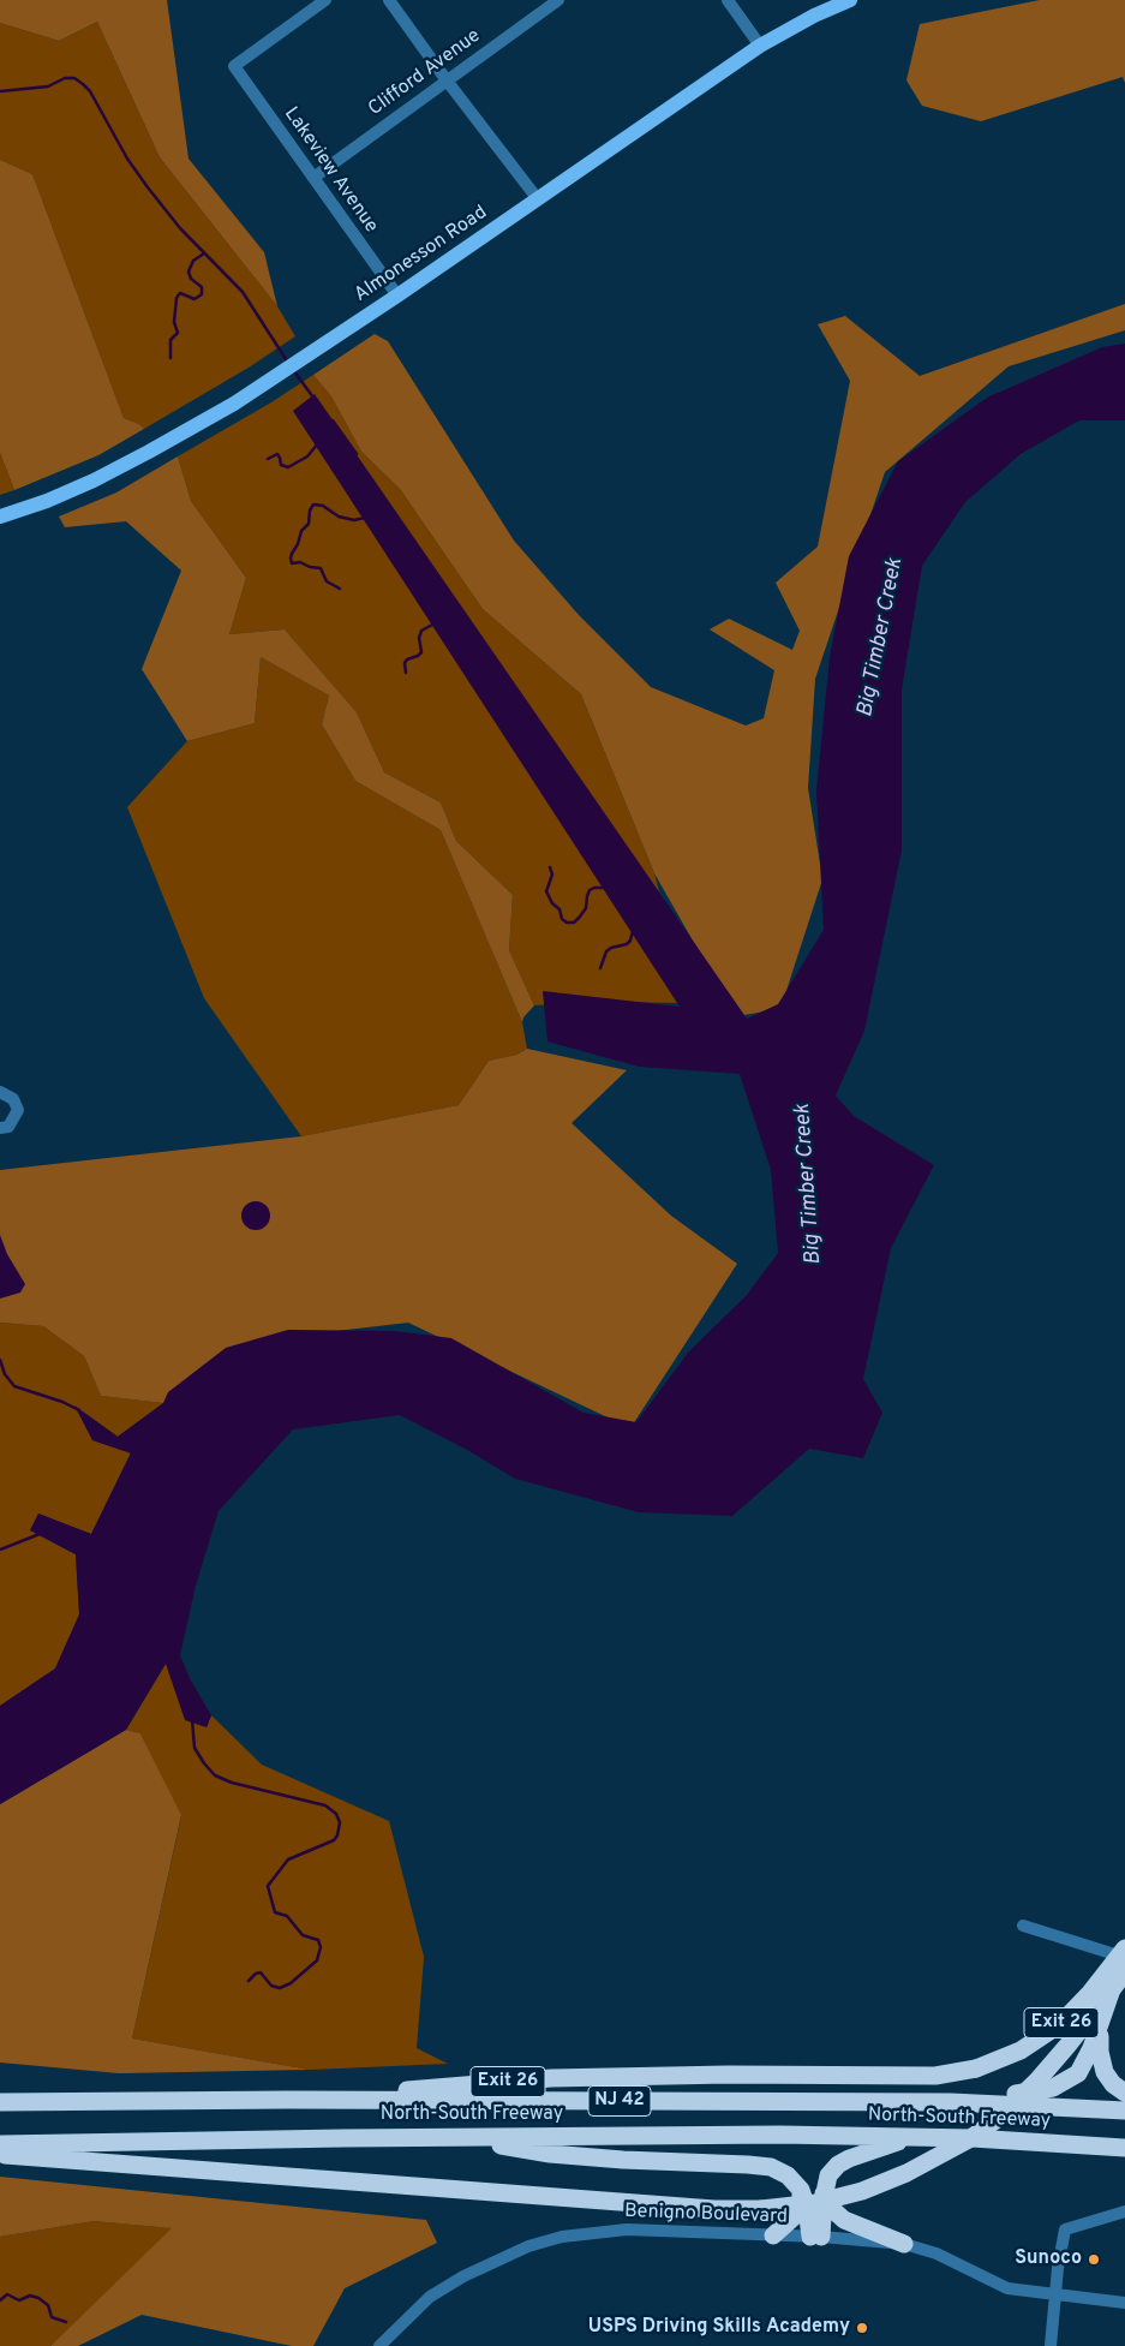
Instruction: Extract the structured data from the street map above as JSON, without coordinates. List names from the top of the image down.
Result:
{
  "streets": {
    "highway": ["Exit 26", "NJ 42", "North-South Freeway"],
    "main road": ["Almonesson Road"],
    "street": ["Clifford Avenue", "Lakeview Avenue", "Benigno Boulevard"]
  },
  "crossings": [
    ["Clifford Avenue", "Lakeview Avenue"],
    ["Lakeview Avenue", "Almonesson Road"],
    ["Exit 26", "North-South Freeway"]
  ],
  "water": ["Big Timber Creek"],
  "places": ["Sunoco", "USPS Driving Skills Academy"]
}
